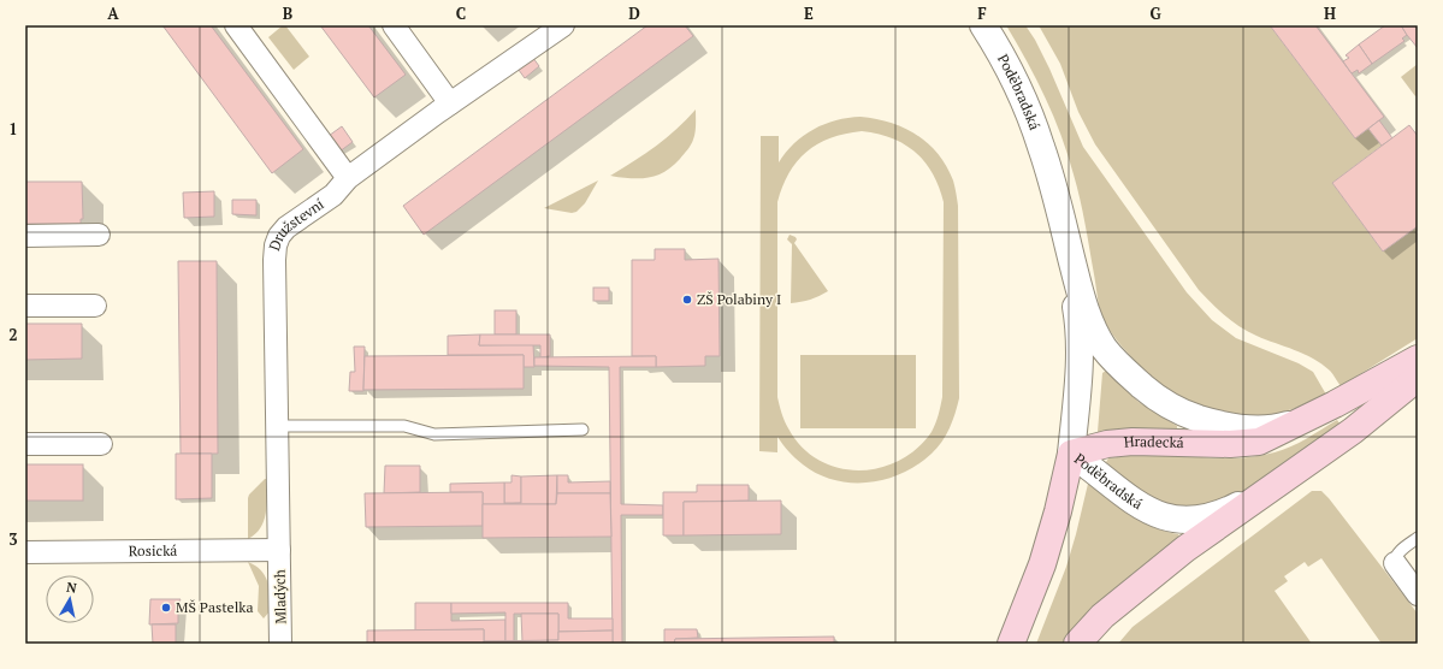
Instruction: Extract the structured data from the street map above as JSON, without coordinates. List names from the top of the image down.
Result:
{
  "streets": {
    "main road": ["Hradecká"],
    "street": [
      "Poděbradská",
      "Družstevní",
      "Rosická",
      "Mladých"
    ]
  },
  "crossings": [
    ["Poděbradská", "Hradecká"],
    ["Družstevní", "Rosická"],
    ["Družstevní", "Mladých"],
    ["Rosická", "Mladých"]
  ],
  "places": ["ZŠ Polabiny I", "MŠ Pastelka"],
  "north": "top",
  "grid": {
    "columns": [
      "A",
      "B",
      "C",
      "D",
      "E",
      "F",
      "G",
      "H"
    ],
    "rows": ["1", "2", "3"]
  }
}
